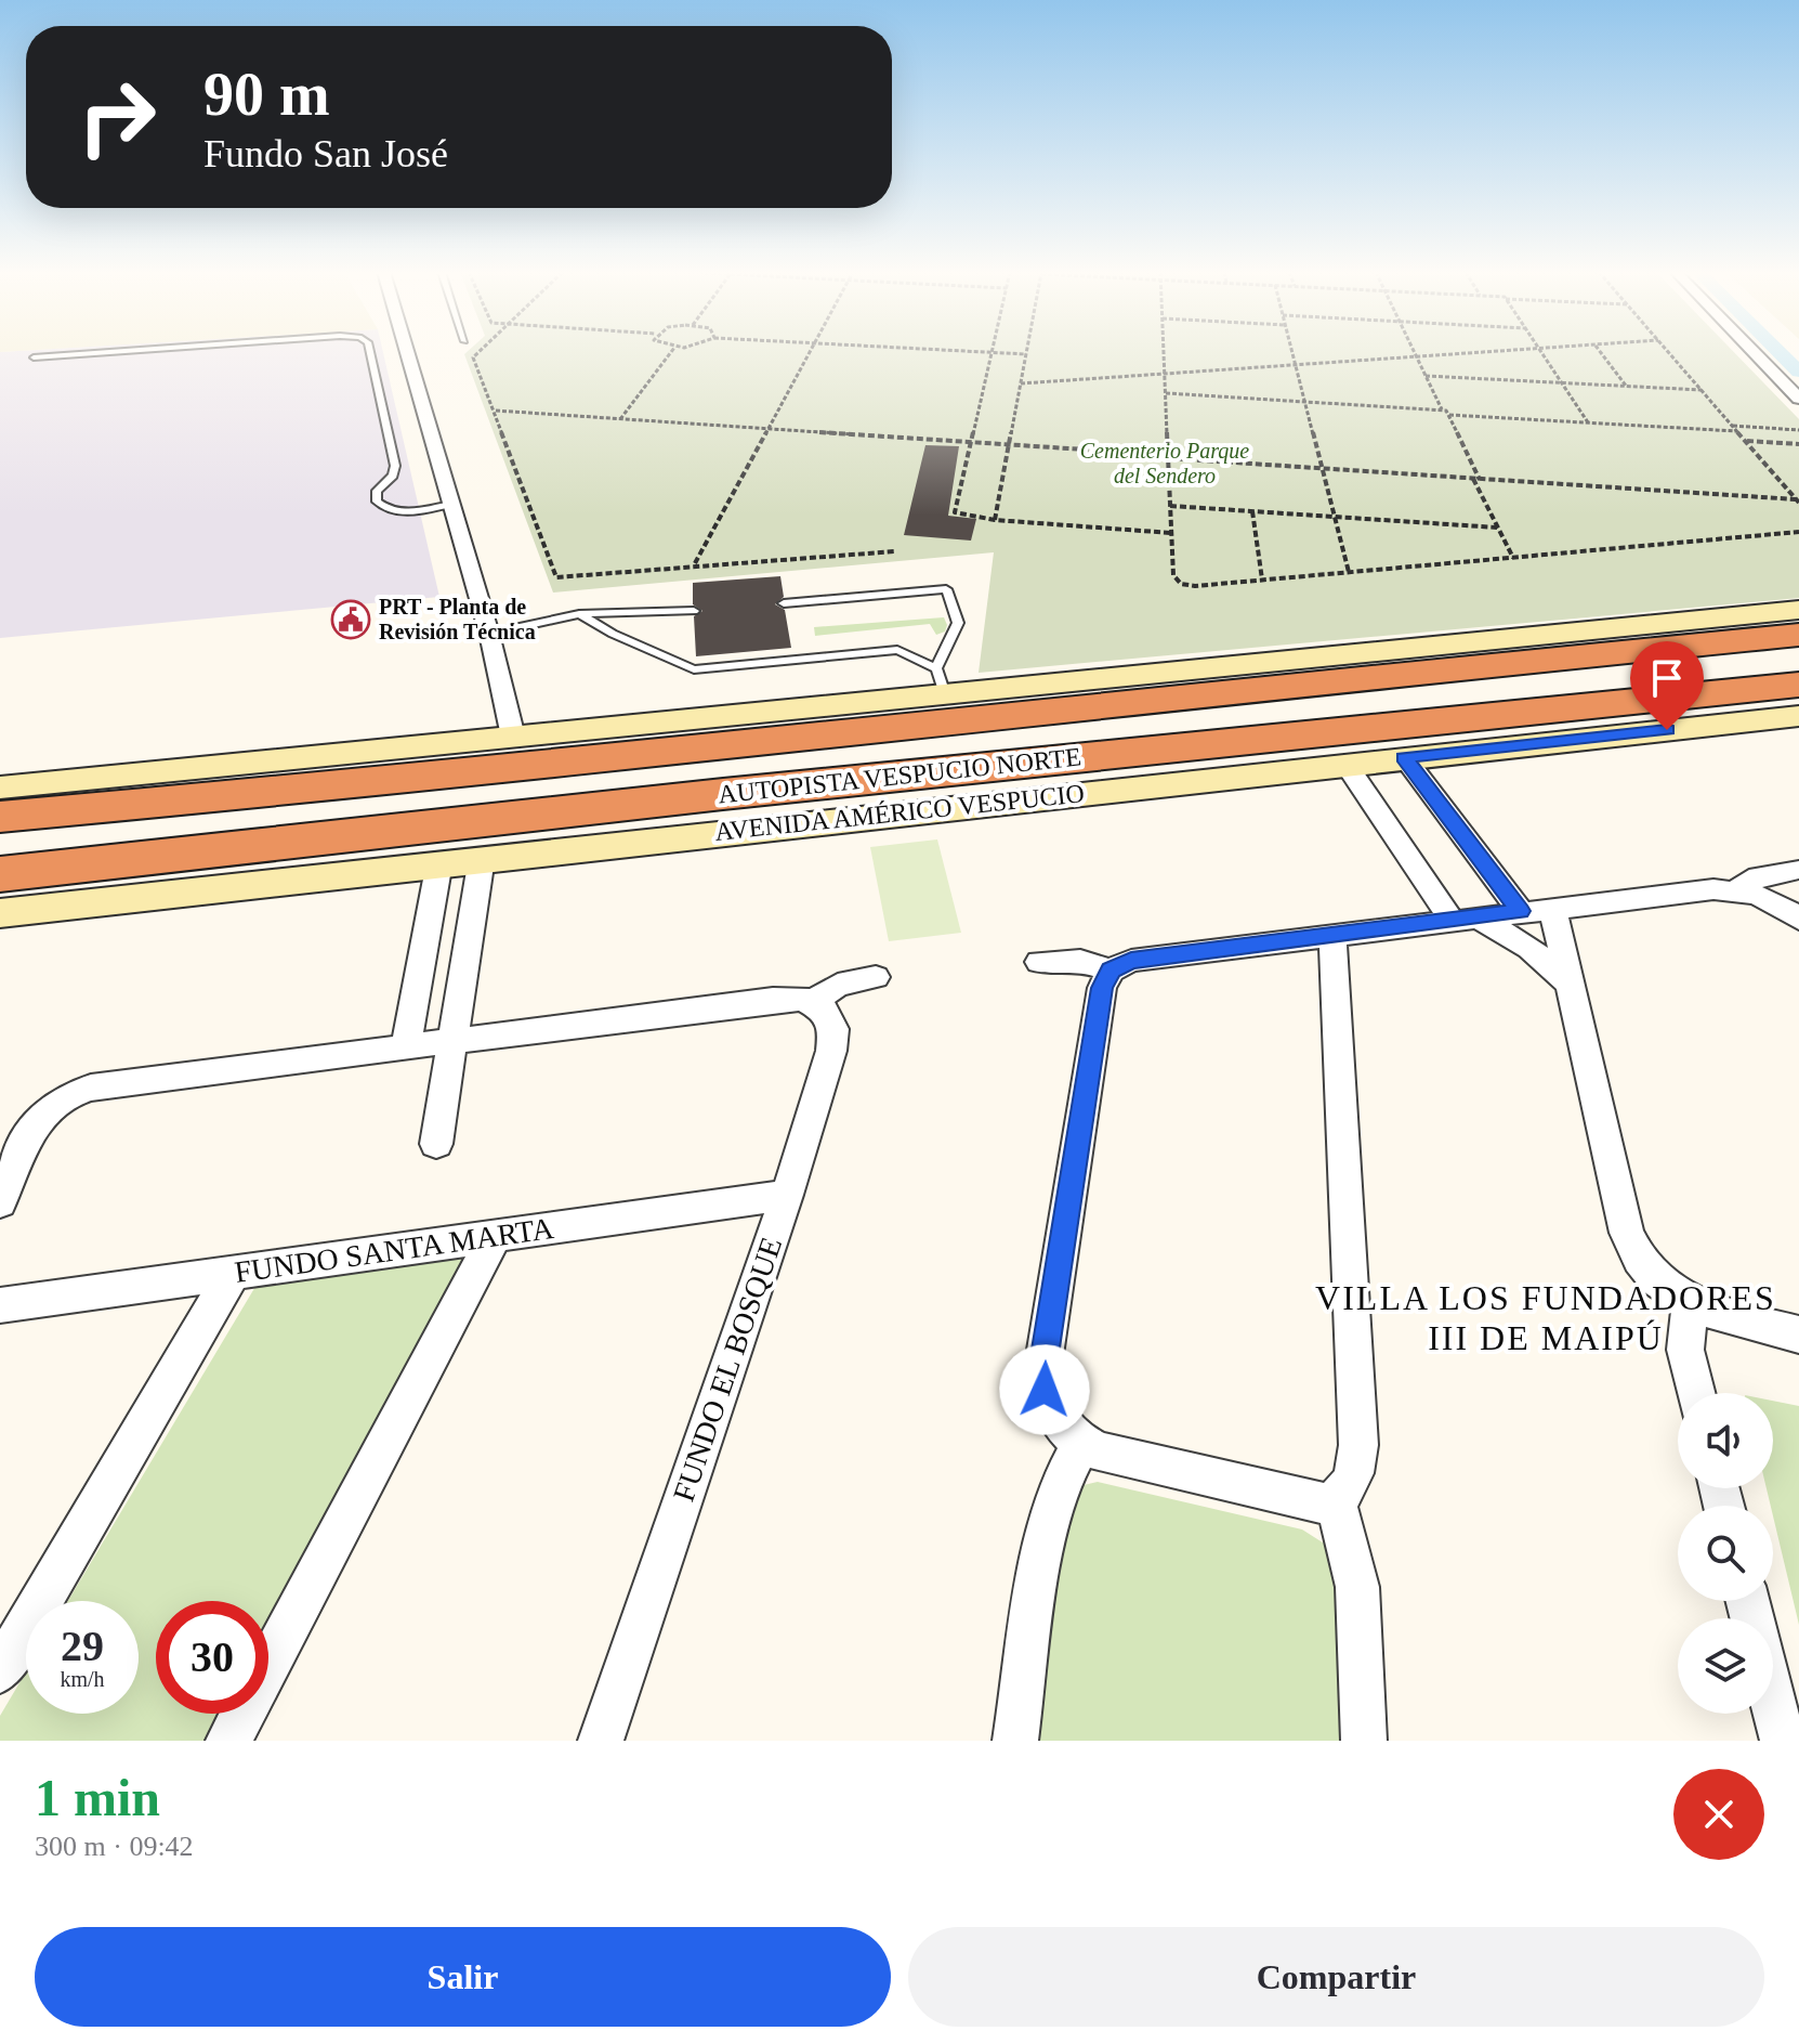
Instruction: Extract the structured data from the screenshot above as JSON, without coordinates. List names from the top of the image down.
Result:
{
  "streets": {
    "highway": ["AUTOPISTA VESPUCIO NORTE"],
    "main road": ["AVENIDA AMÉRICO VESPUCIO"],
    "street": ["FUNDO SANTA MARTA", "FUNDO EL BOSQUE"]
  },
  "crossings": [
    ["FUNDO SANTA MARTA", "FUNDO EL BOSQUE"]
  ],
  "districts": ["VILLA LOS FUNDADORES III DE MAIPÚ"],
  "parks": ["Cementerio Parque del Sendero"],
  "places": {
    "public building": ["PRT - Planta de Revisión Técnica"]
  },
  "page": {
    "turn": ["90 m", "Fundo San José"],
    "speed": "29 km/h",
    "limit": "30",
    "heading": ["1 min", "300 m · 09:42"],
    "buttons": ["Salir", "Compartir"]
  }
}
